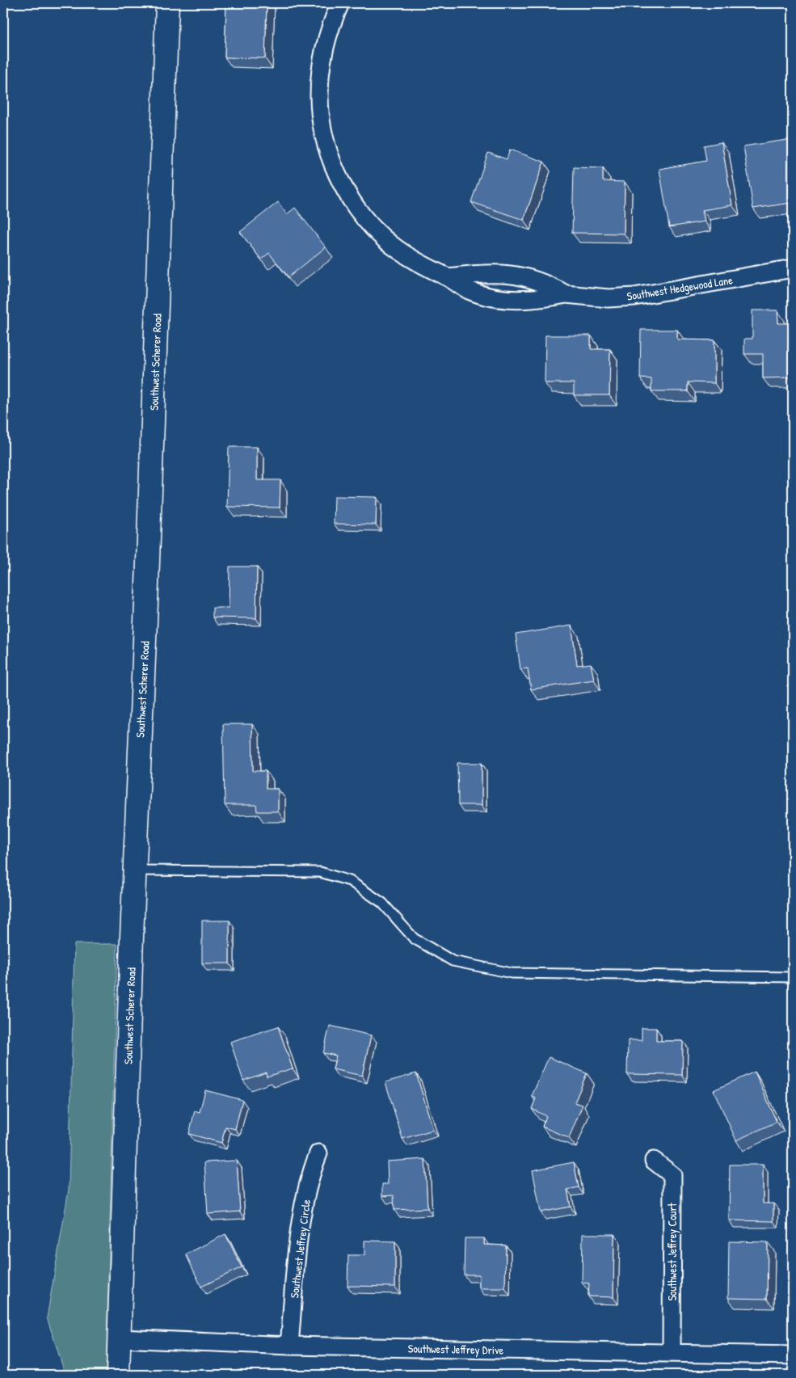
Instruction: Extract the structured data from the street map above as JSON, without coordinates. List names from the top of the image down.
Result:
{
  "streets": {
    "main road": ["Southwest Scherer Road"],
    "street": [
      "Southwest Hedgewood Lane",
      "Southwest Jeffrey Circle",
      "Southwest Jeffrey Court",
      "Southwest Jeffrey Drive"
    ]
  },
  "crossings": [
    ["Southwest Scherer Road", "Southwest Jeffrey Drive"],
    ["Southwest Jeffrey Circle", "Southwest Jeffrey Drive"],
    ["Southwest Jeffrey Court", "Southwest Jeffrey Drive"]
  ]
}
